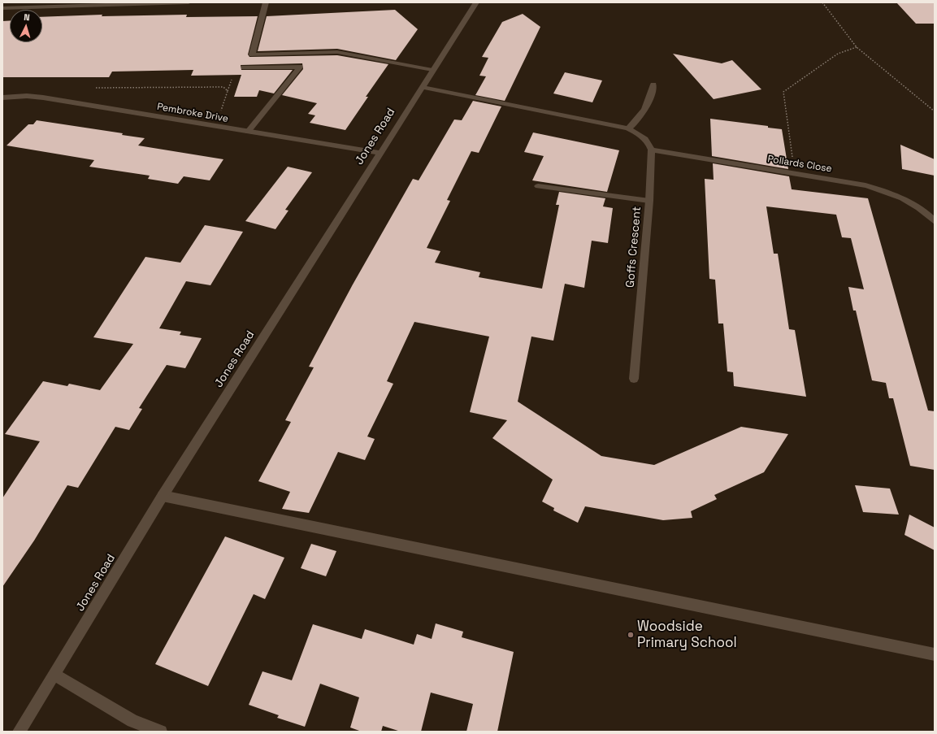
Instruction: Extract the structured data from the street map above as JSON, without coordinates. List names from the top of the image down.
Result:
{
  "streets": {
    "street": [
      "Pembroke Drive",
      "Jones Road",
      "Pollards Close",
      "Goffs Crescent"
    ]
  },
  "crossings": [
    ["Pembroke Drive", "Jones Road"],
    ["Pollards Close", "Goffs Crescent"]
  ],
  "places": ["Woodside Primary School"],
  "north": "top"
}
